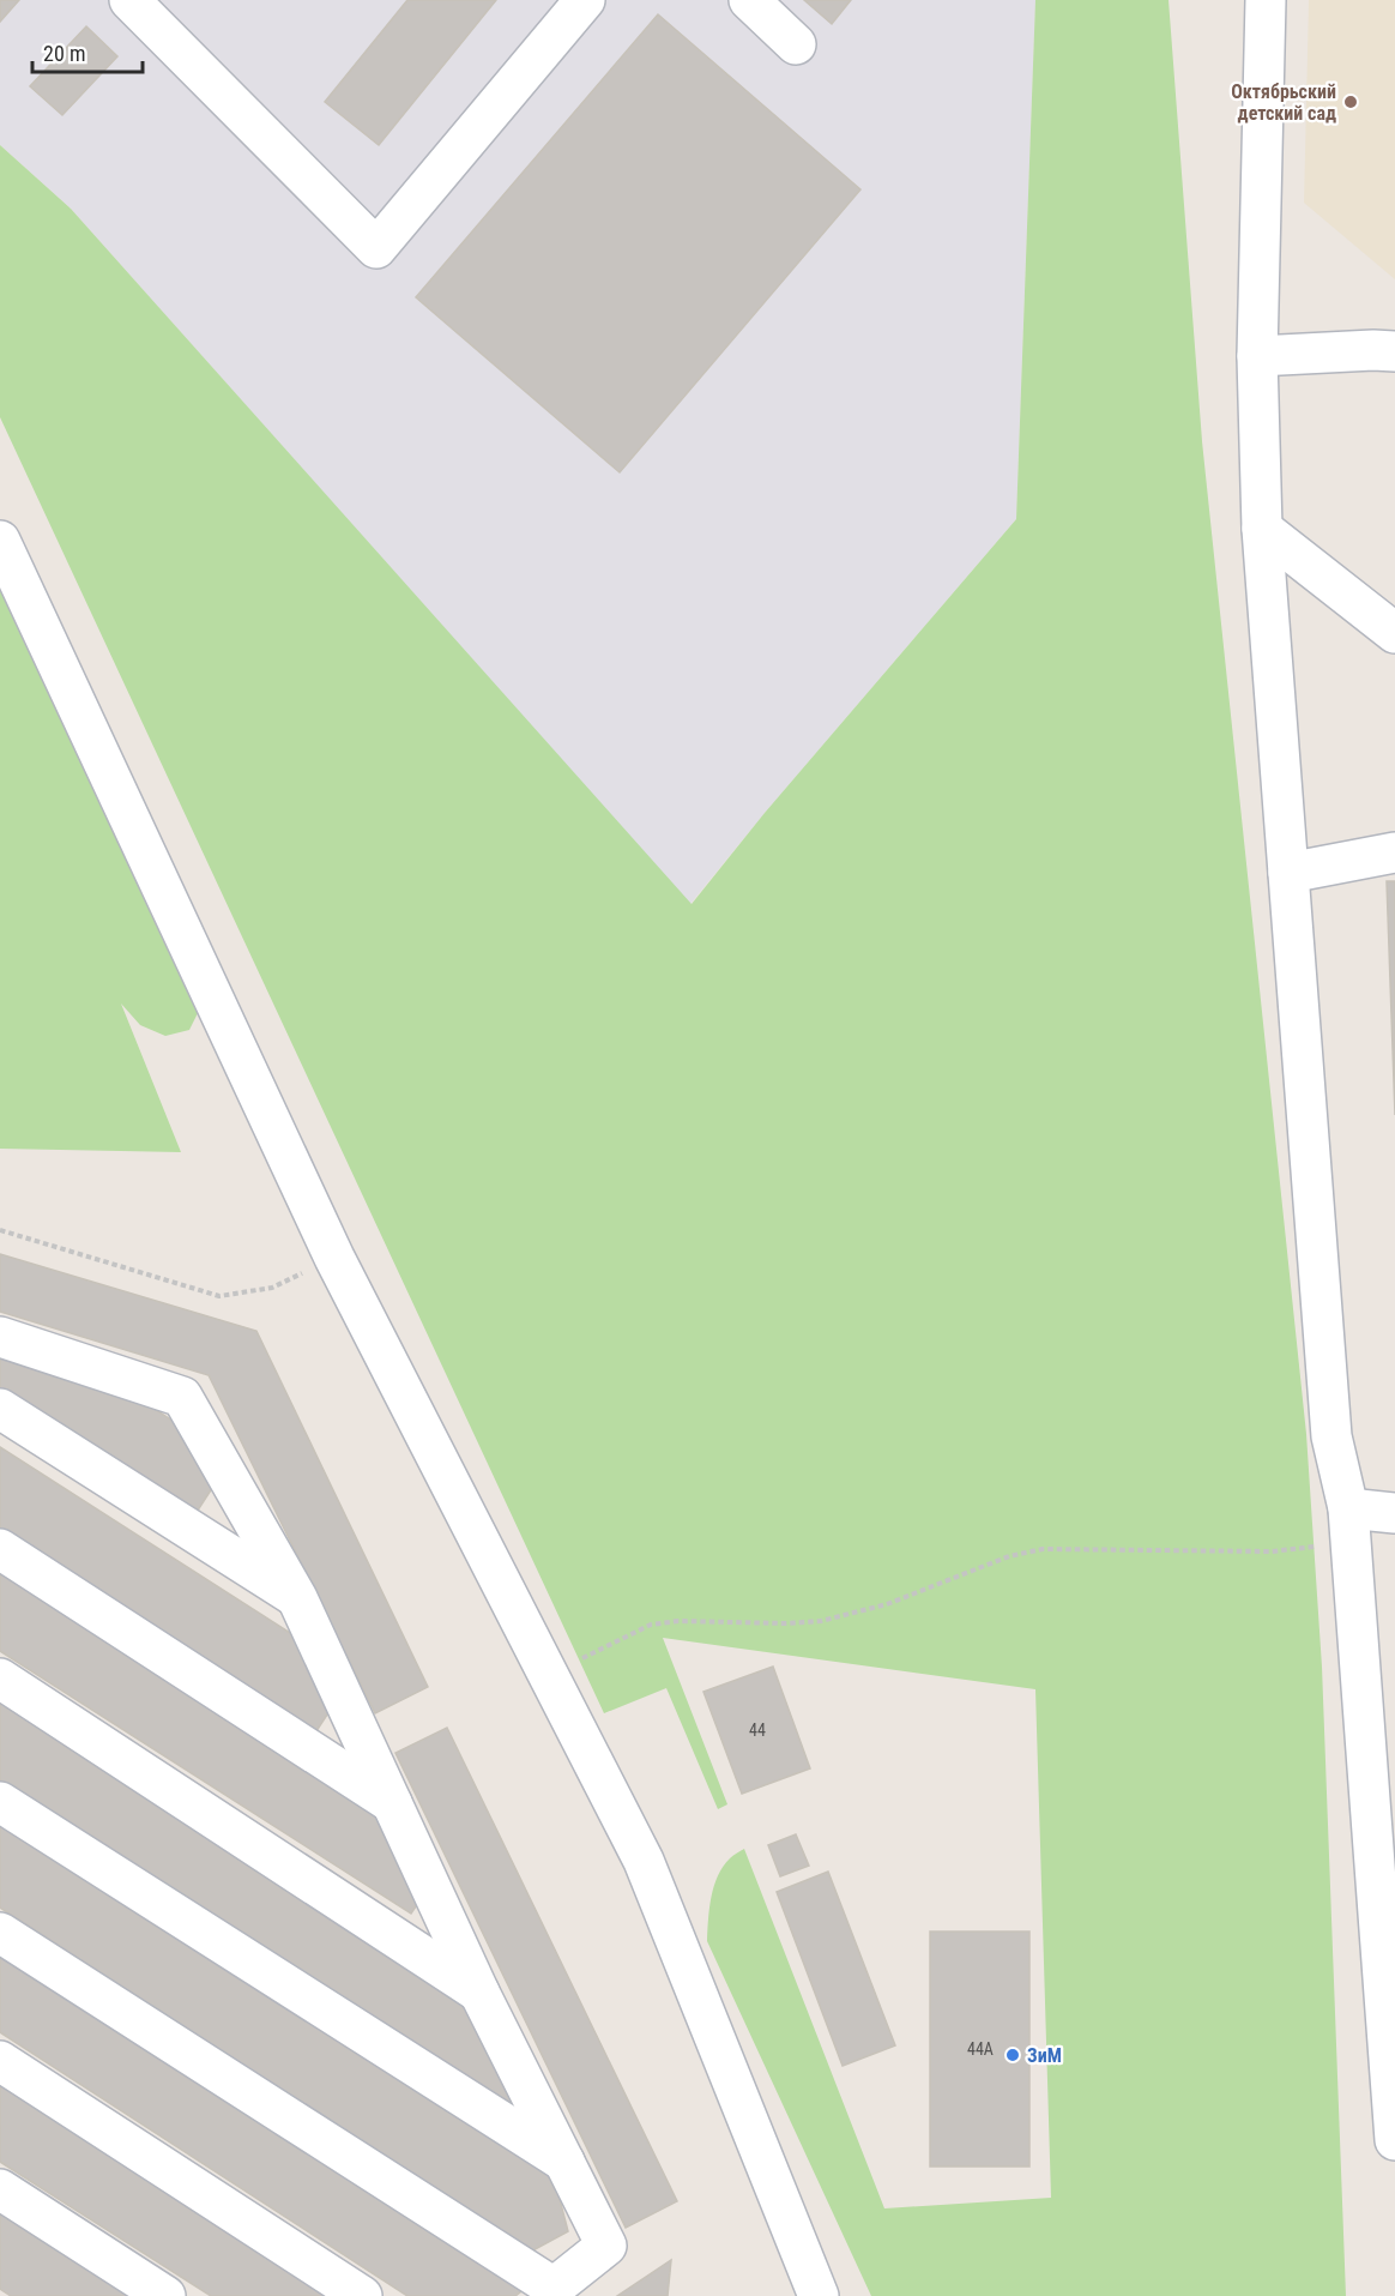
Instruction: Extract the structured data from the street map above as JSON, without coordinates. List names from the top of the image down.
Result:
{
  "places": ["Октябрьский детский сад", "ЗиМ"],
  "house_numbers": ["44", "44А"],
  "scale_bar": "20 m"
}
